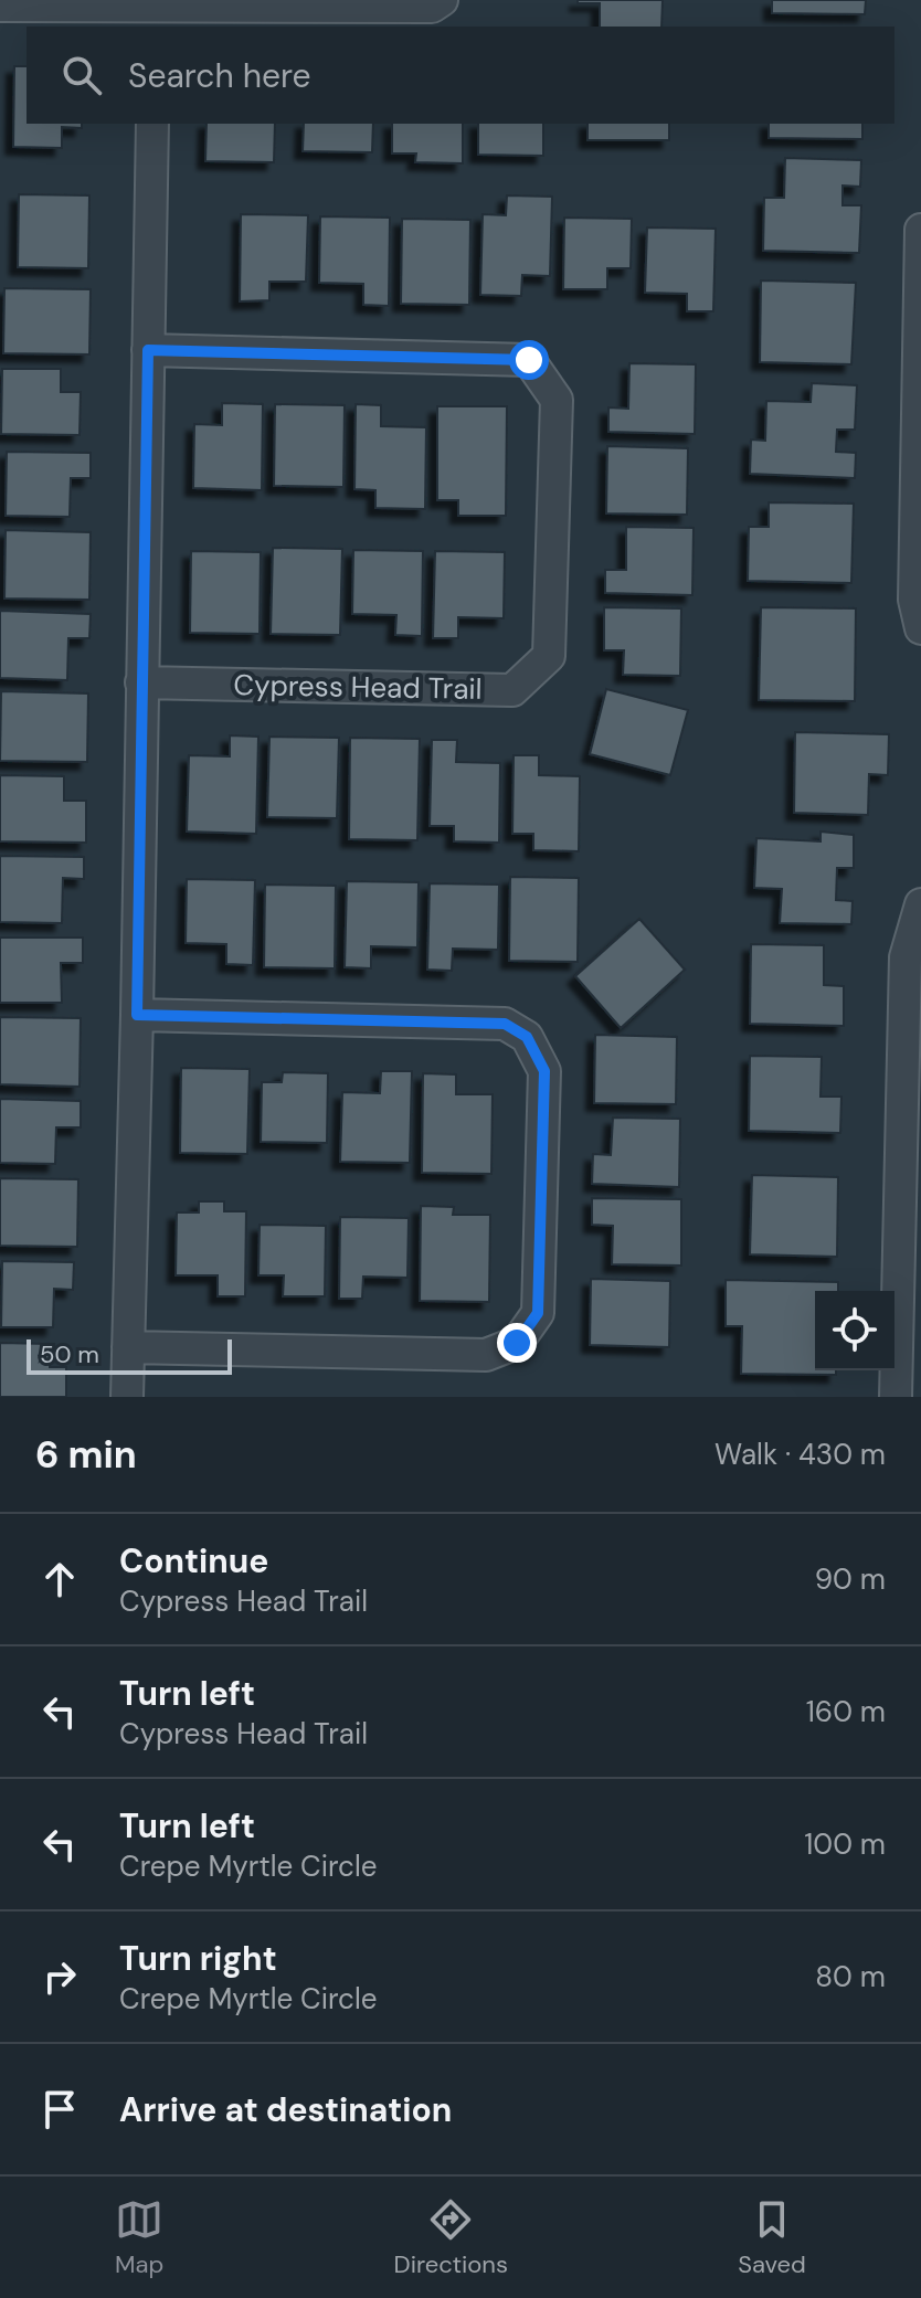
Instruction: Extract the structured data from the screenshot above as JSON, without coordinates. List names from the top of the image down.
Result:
{
  "streets": {
    "street": ["Cypress Head Trail"]
  },
  "scale_bar": "50 m",
  "page": {
    "search": "Search here",
    "scale": "50 m",
    "heading": ["6 min", "Walk · 430 m"],
    "list": [
      ["Continue", "Cypress Head Trail", "90 m"],
      ["Turn left", "Cypress Head Trail", "160 m"],
      ["Turn left", "Crepe Myrtle Circle", "100 m"],
      ["Turn right", "Crepe Myrtle Circle", "80 m"],
      "Arrive at destination"
    ],
    "nav": ["Map", "Directions", "Saved"]
  }
}
